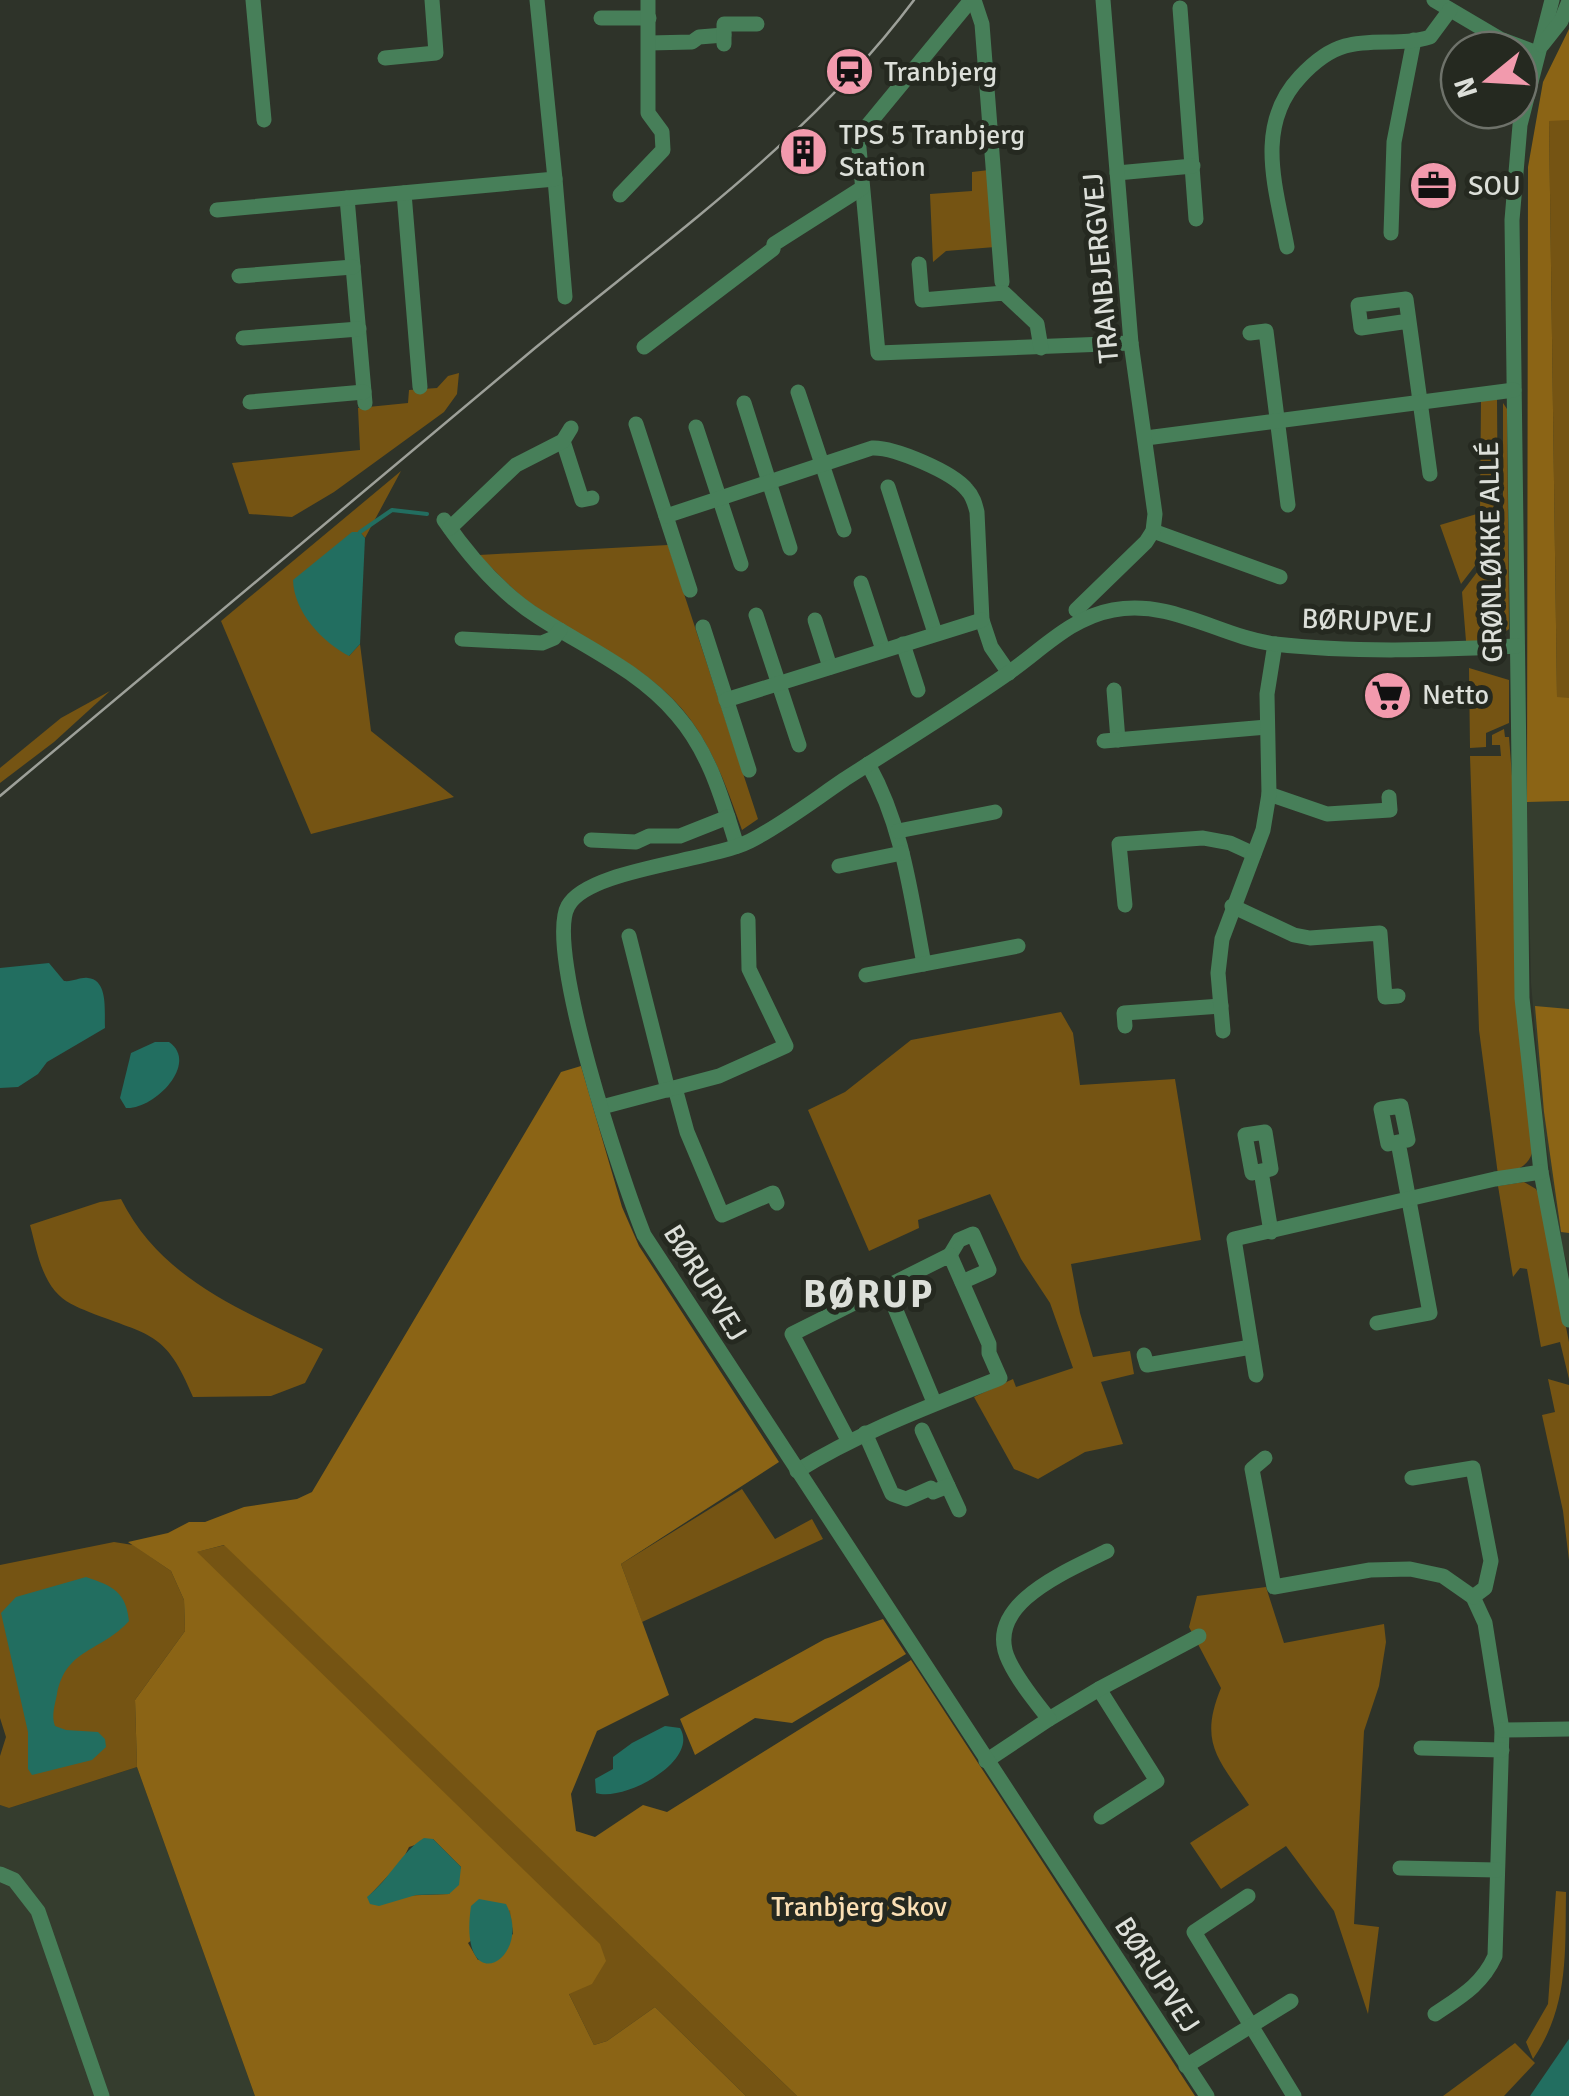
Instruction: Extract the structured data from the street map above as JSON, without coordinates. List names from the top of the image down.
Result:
{
  "streets": {
    "street": ["TRANBJERGVEJ", "GRØNLØKKE ALLÉ", "BØRUPVEJ"]
  },
  "crossings": [
    ["GRØNLØKKE ALLÉ", "BØRUPVEJ"]
  ],
  "districts": ["BØRUP"],
  "parks": ["Tranbjerg Skov"],
  "places": {
    "station": ["Tranbjerg"],
    "building": ["TPS 5 Tranbjerg Station"],
    "office": ["SOU"],
    "supermarket": ["Netto"]
  },
  "north": "left"
}
